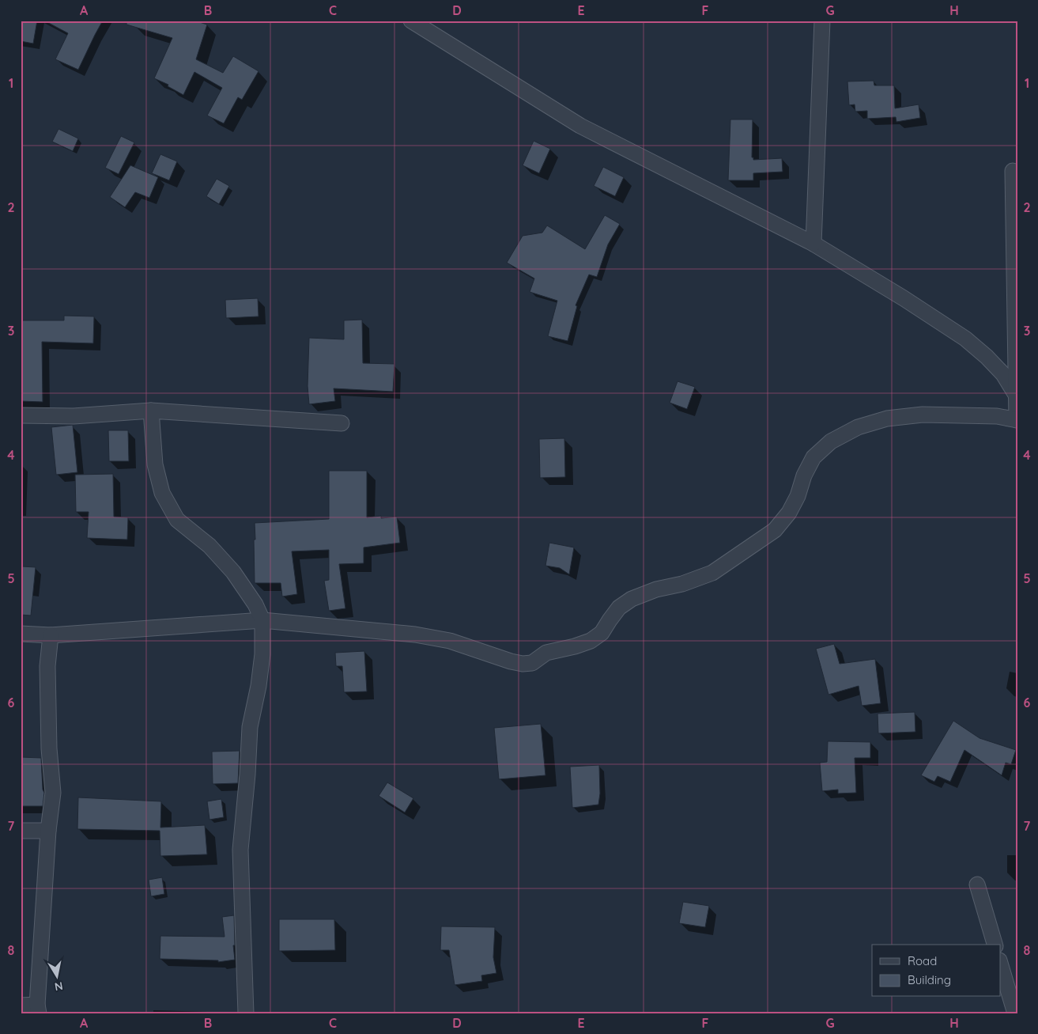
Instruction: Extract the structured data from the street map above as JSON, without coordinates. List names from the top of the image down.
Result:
{
  "legend": ["Road", "Building"],
  "north": "bottom",
  "grid": {
    "columns": [
      "A",
      "B",
      "C",
      "D",
      "E",
      "F",
      "G",
      "H"
    ],
    "rows": [
      "1",
      "2",
      "3",
      "4",
      "5",
      "6",
      "7",
      "8"
    ]
  }
}
